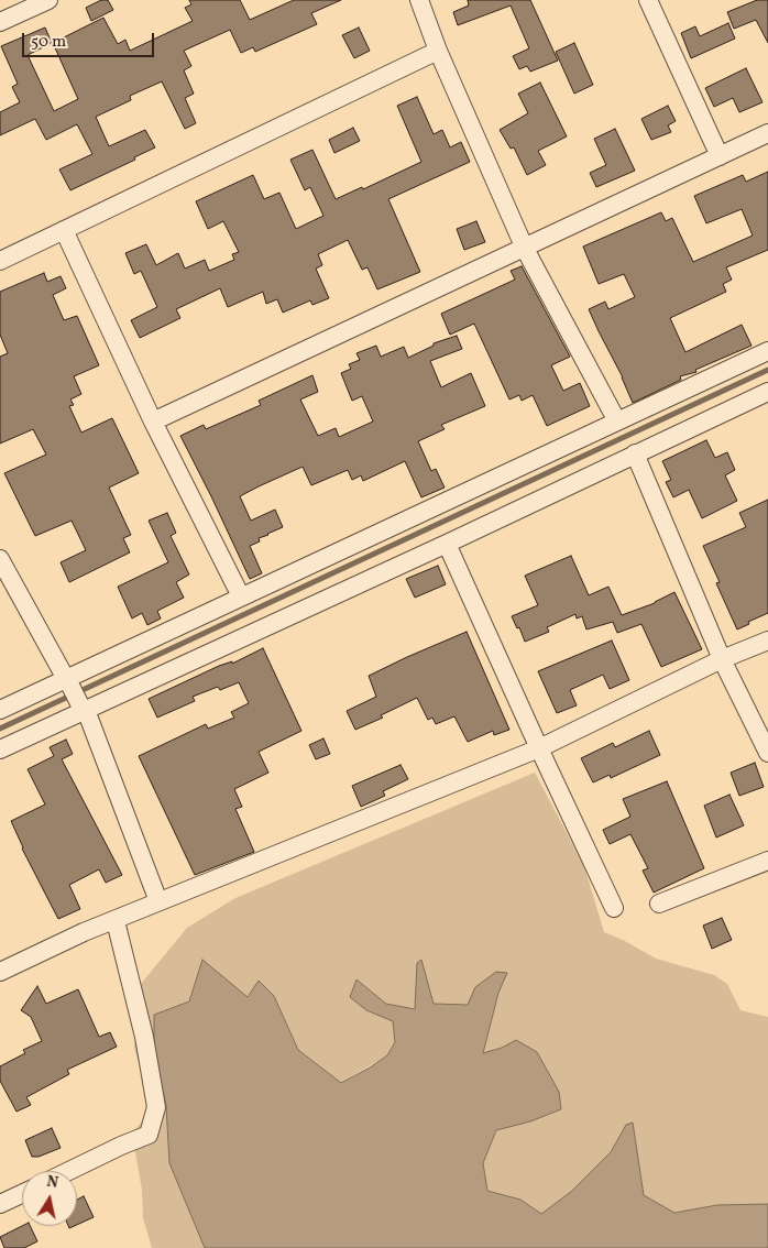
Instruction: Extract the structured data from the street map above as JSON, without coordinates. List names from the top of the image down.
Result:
{
  "scale_bar": "50 m",
  "north": "top"
}
